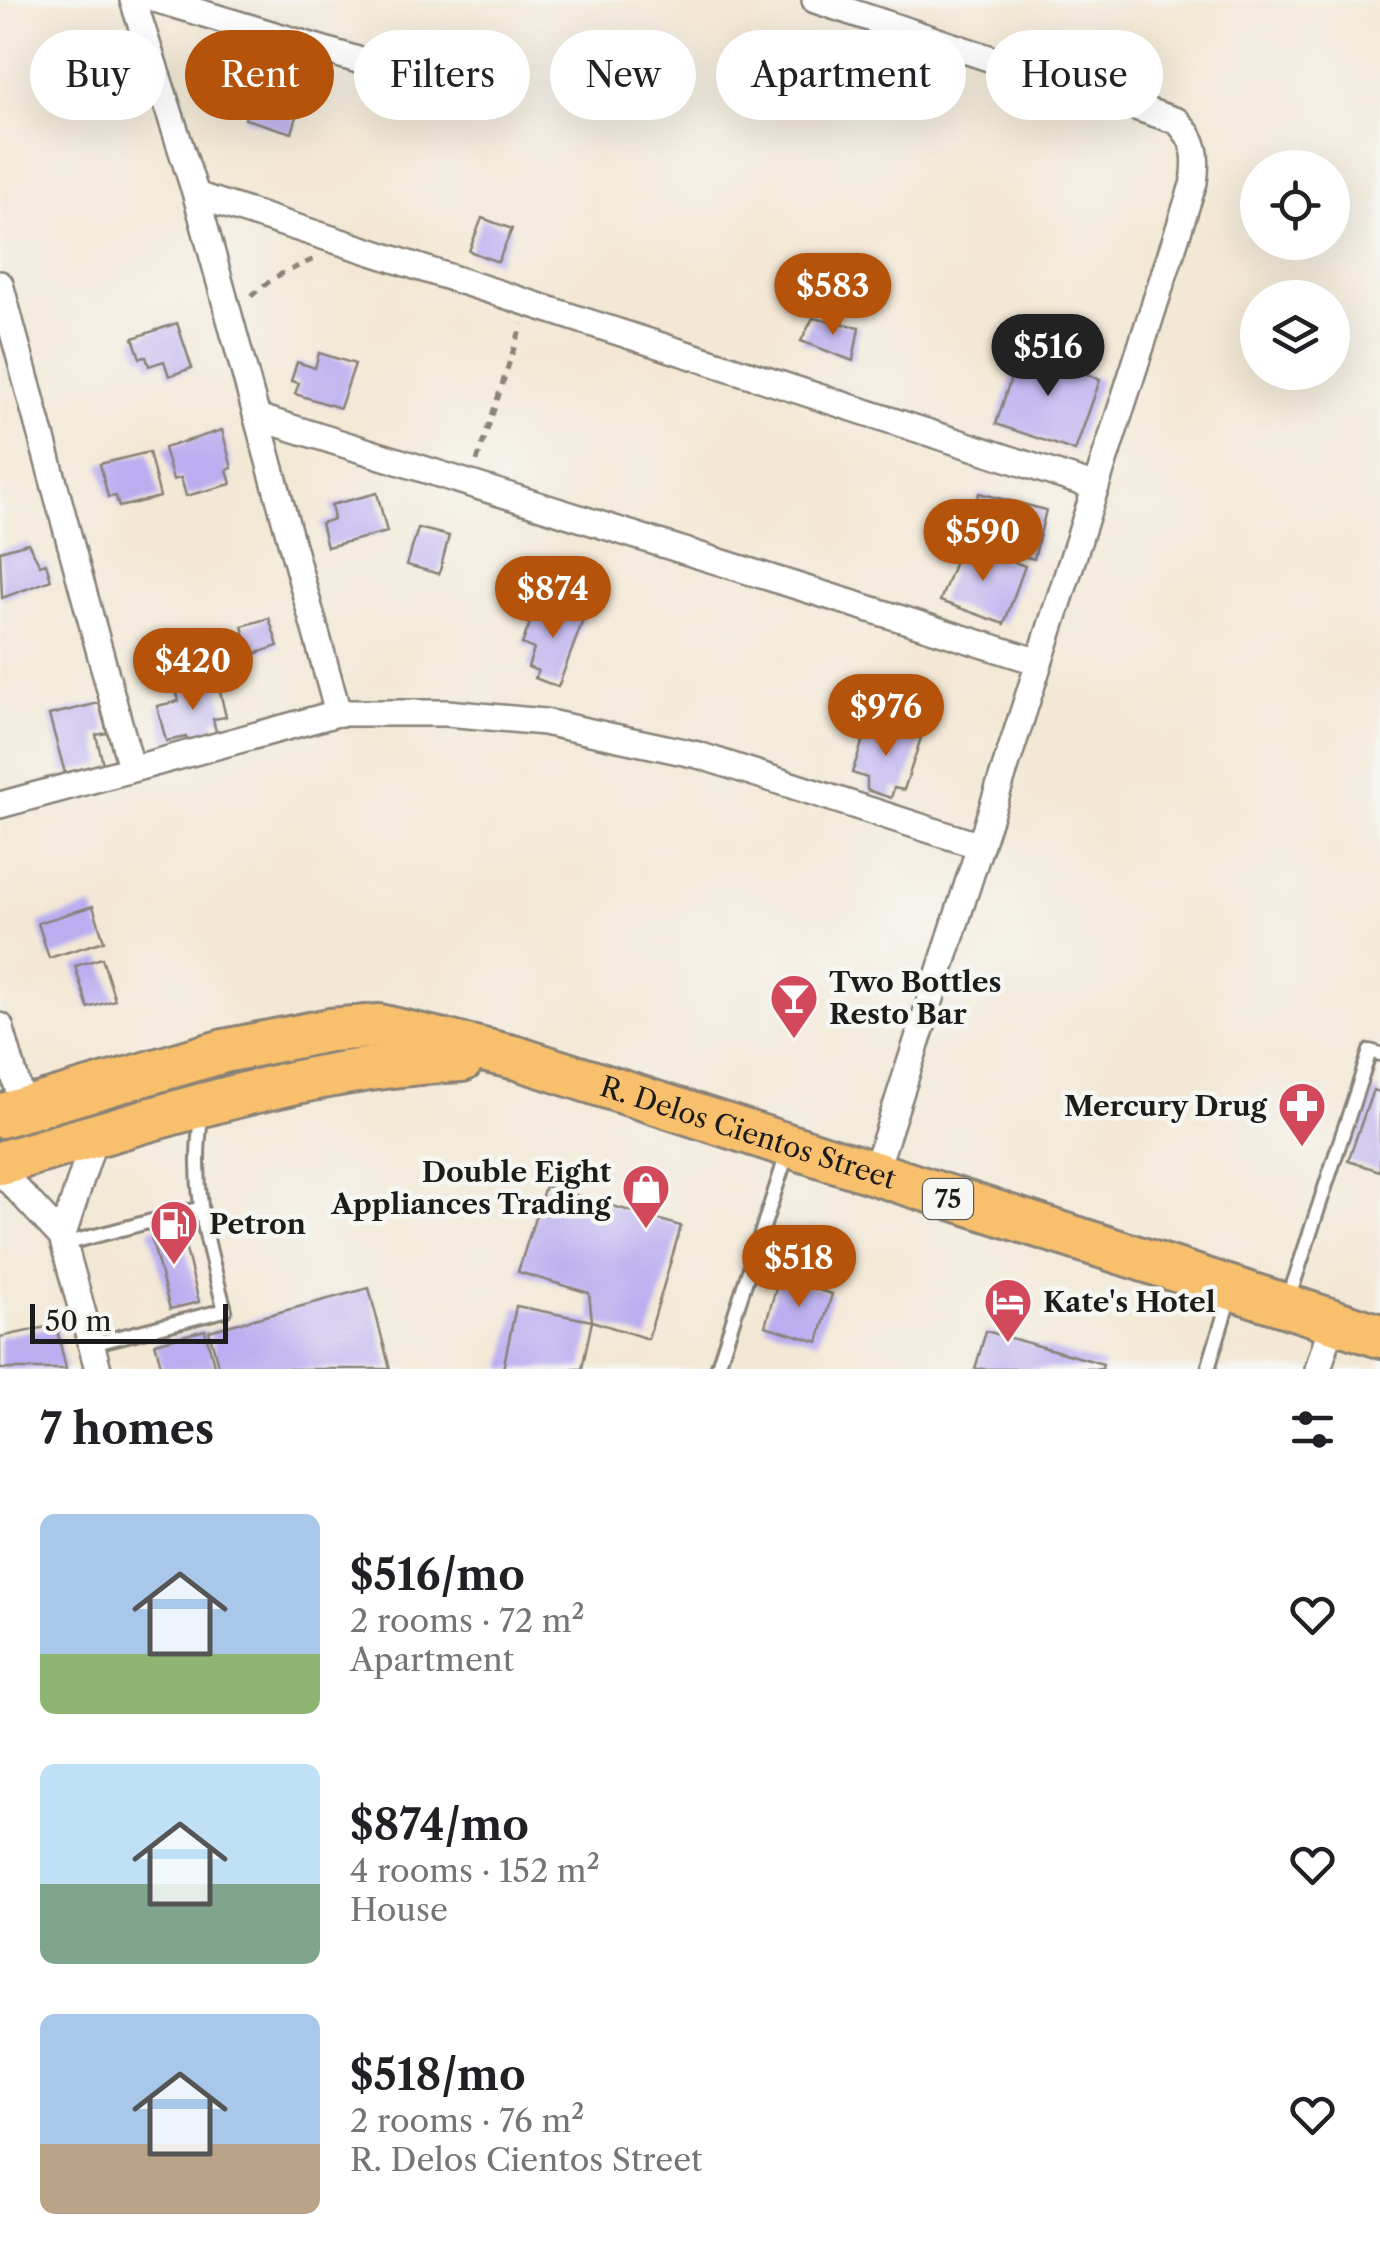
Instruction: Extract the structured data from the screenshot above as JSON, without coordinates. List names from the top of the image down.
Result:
{
  "streets": {
    "highway": ["R. Delos Cientos Street", "75"]
  },
  "places": {
    "bar": ["Two Bottles Resto Bar"],
    "pharmacy": ["Mercury Drug"],
    "shop": ["Double Eight Appliances Trading"],
    "fuel station": ["Petron"],
    "hotel": ["Kate's Hotel"]
  },
  "scale_bar": "50 m",
  "page": {
    "chip": [
      "Buy",
      "Rent",
      "Filters",
      "New",
      "Apartment",
      "House"
    ],
    "price": [
      "$583",
      "$516",
      "$590",
      "$874",
      "$420",
      "$976",
      "$518"
    ],
    "scale": "50 m",
    "heading": "7 homes",
    "list": [
      {
        "name": "$516/mo",
        "note": "2 rooms · 72 m² · Apartment"
      },
      {
        "name": "$874/mo",
        "note": "4 rooms · 152 m² · House"
      },
      {
        "name": "$518/mo",
        "note": "2 rooms · 76 m² · R. Delos Cientos Street"
      }
    ]
  }
}
